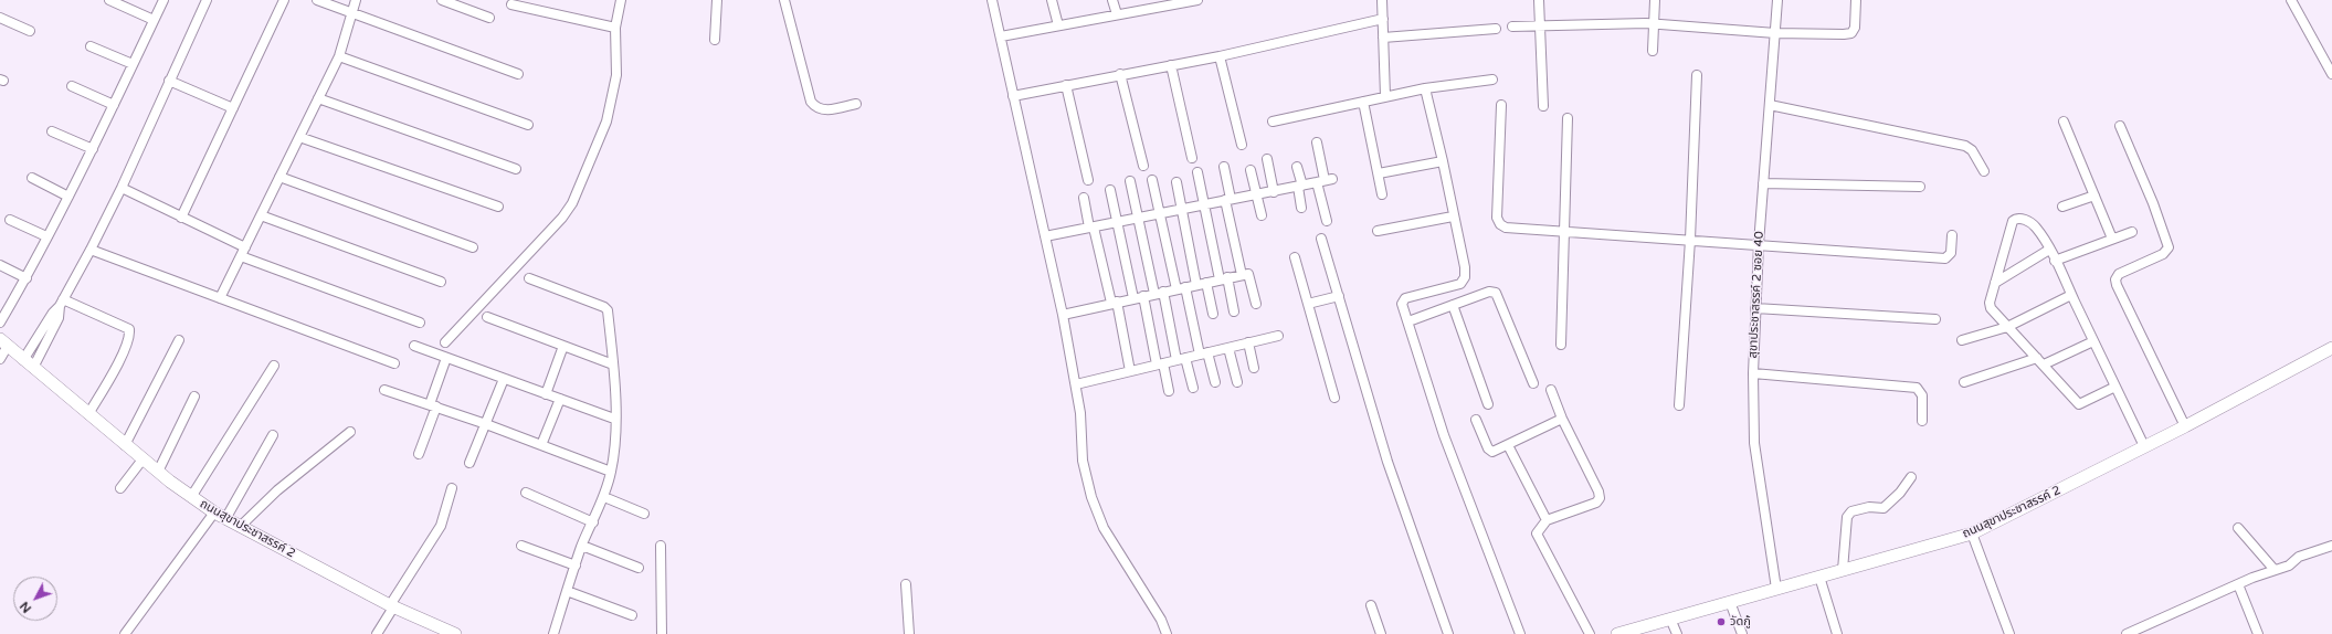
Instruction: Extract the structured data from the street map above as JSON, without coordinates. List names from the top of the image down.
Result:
{
  "streets": {
    "street": ["สุขาประชาสรรค์ 2 ซอย 40", "ถนนสุขาประชาสรรค์ 2"]
  },
  "crossings": [
    ["สุขาประชาสรรค์ 2 ซอย 40", "ถนนสุขาประชาสรรค์ 2"]
  ],
  "places": ["วัดกู้"],
  "north": "bottom left"
}
